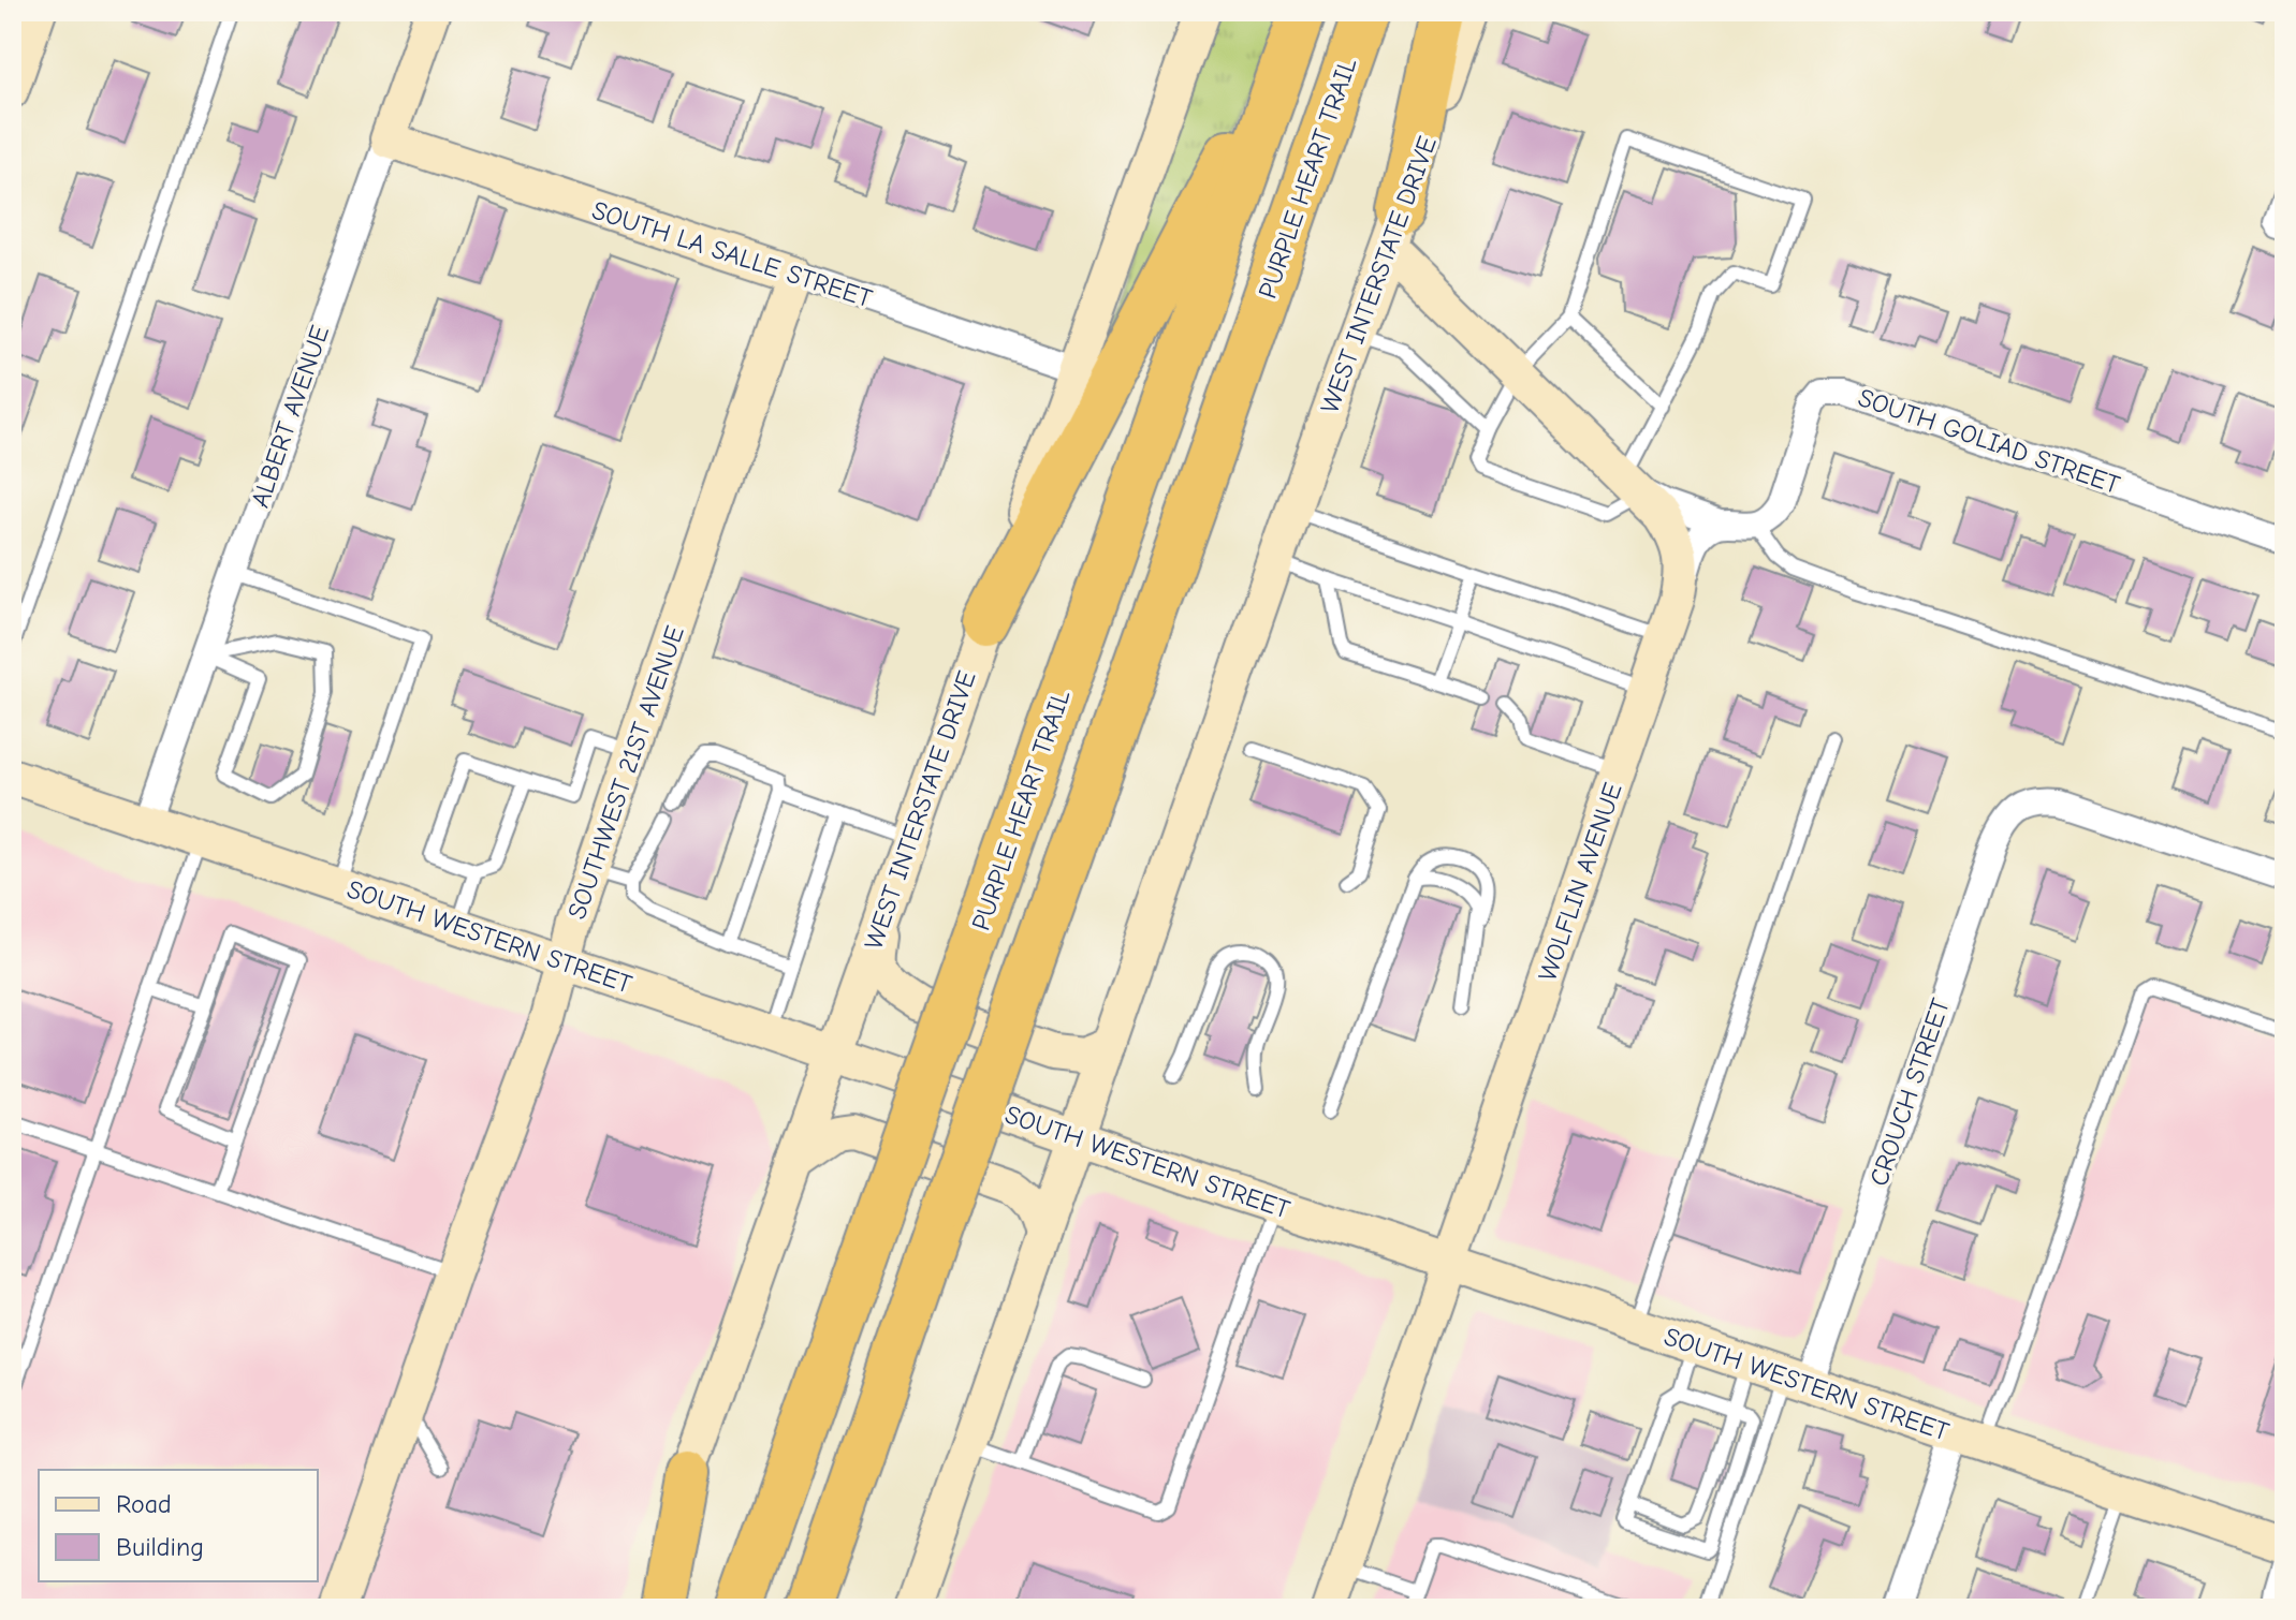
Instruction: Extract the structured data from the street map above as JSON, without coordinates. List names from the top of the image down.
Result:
{
  "streets": {
    "highway": ["PURPLE HEART TRAIL"],
    "main road": [
      "SOUTH LA SALLE STREET",
      "WEST INTERSTATE DRIVE",
      "ALBERT AVENUE",
      "SOUTHWEST 21ST AVENUE",
      "WOLFLIN AVENUE",
      "SOUTH WESTERN STREET"
    ],
    "street": ["SOUTH GOLIAD STREET", "CROUCH STREET"]
  },
  "crossings": [
    ["SOUTH LA SALLE STREET", "WEST INTERSTATE DRIVE"],
    ["SOUTH LA SALLE STREET", "ALBERT AVENUE"],
    ["SOUTH LA SALLE STREET", "SOUTHWEST 21ST AVENUE"],
    ["WEST INTERSTATE DRIVE", "WOLFLIN AVENUE"],
    ["WEST INTERSTATE DRIVE", "SOUTH WESTERN STREET"],
    ["ALBERT AVENUE", "SOUTH WESTERN STREET"],
    ["SOUTHWEST 21ST AVENUE", "SOUTH WESTERN STREET"],
    ["WOLFLIN AVENUE", "SOUTH WESTERN STREET"],
    ["SOUTH WESTERN STREET", "CROUCH STREET"]
  ],
  "legend": ["Road", "Building"]
}
